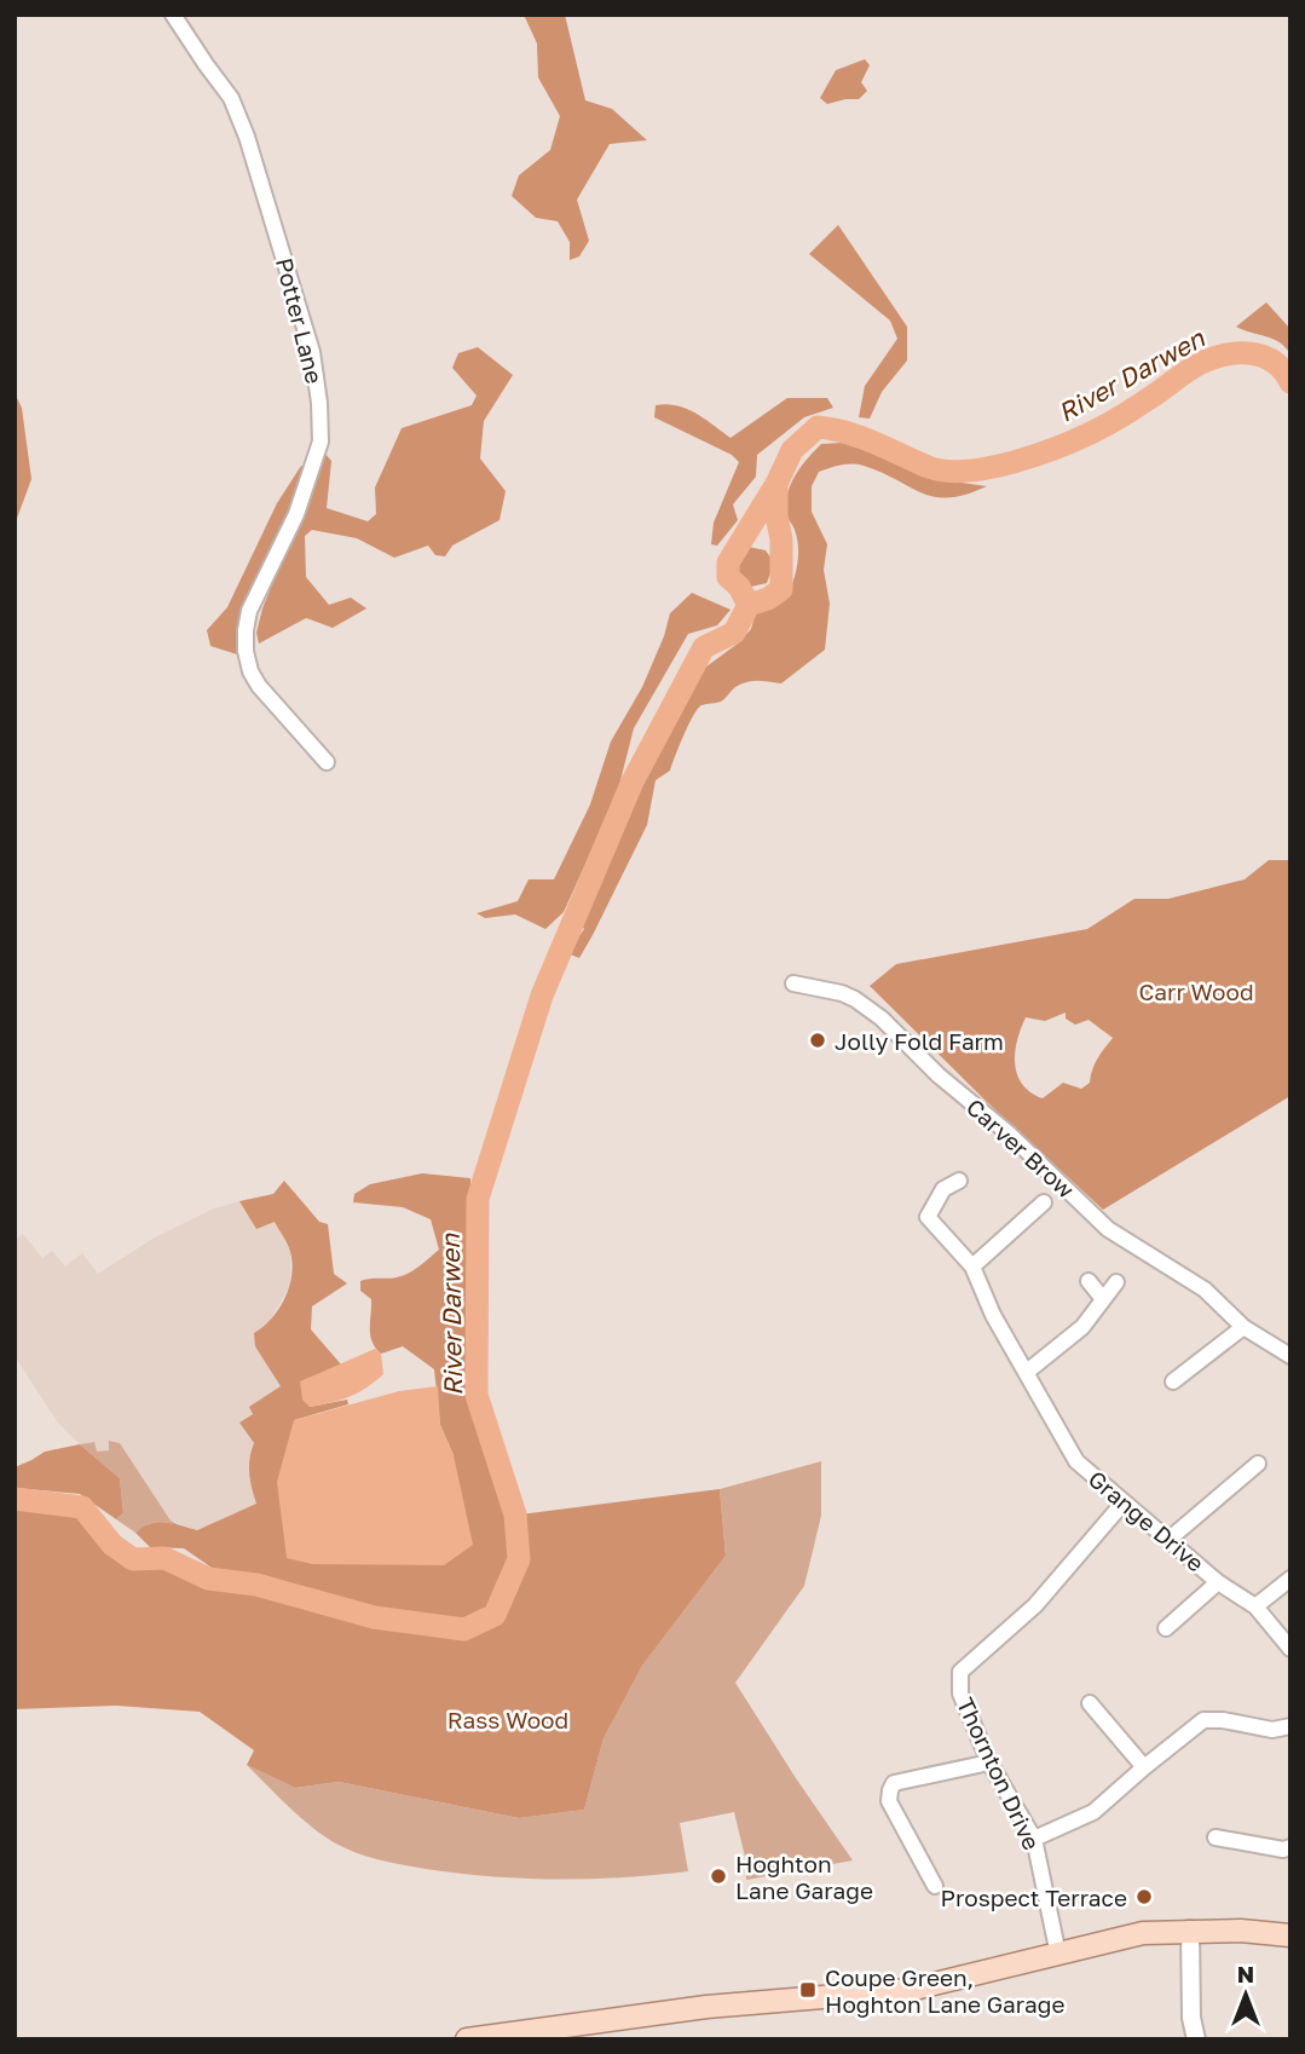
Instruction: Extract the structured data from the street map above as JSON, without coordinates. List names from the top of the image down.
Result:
{
  "streets": {
    "street": [
      "Potter Lane",
      "Carver Brow",
      "Grange Drive",
      "Thornton Drive"
    ]
  },
  "crossings": [
    ["Grange Drive", "Thornton Drive"]
  ],
  "water": ["River Darwen"],
  "parks": ["Carr Wood", "Rass Wood"],
  "places": {
    "other": ["Jolly Fold Farm", "Hoghton Lane Garage", "Prospect Terrace"],
    "transit": ["Coupe Green, Hoghton Lane Garage"]
  },
  "north": "top"
}
